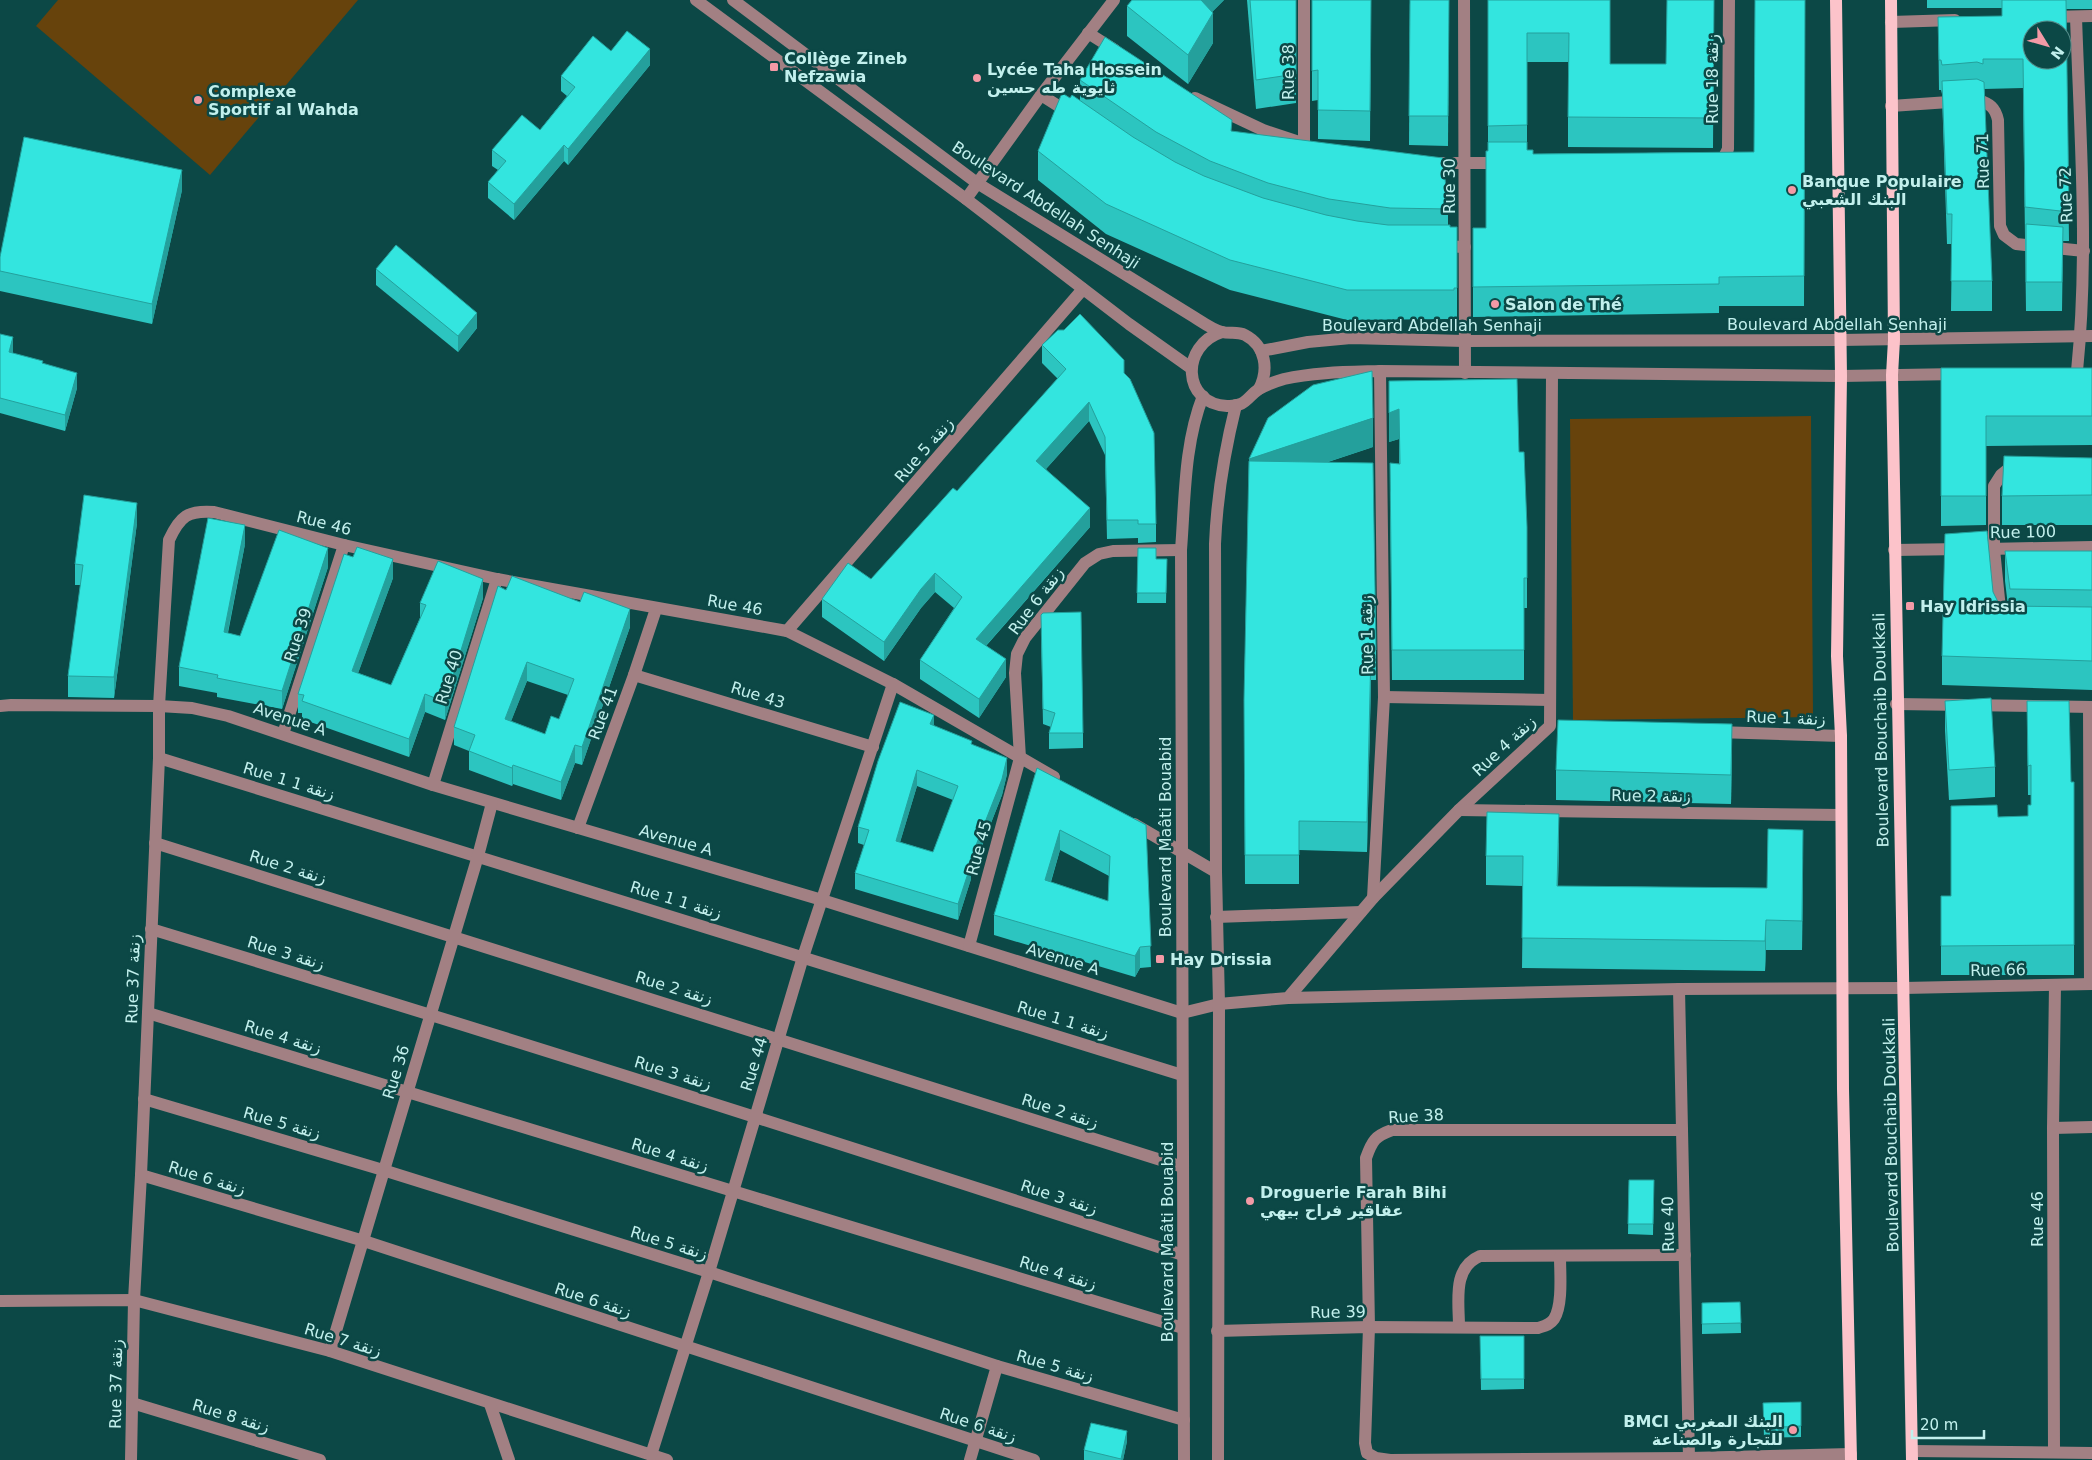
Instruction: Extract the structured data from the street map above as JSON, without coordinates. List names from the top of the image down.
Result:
{
  "streets": {
    "main road": ["Boulevard Bouchaib Doukkali"],
    "street": [
      "Rue 38",
      "Rue 18 زنقة",
      "Rue 71",
      "Rue 30",
      "Rue 72",
      "Boulevard Abdellah Senhaji",
      "Rue 5 زنقة",
      "Rue 46",
      "Rue 100",
      "Rue 6 زنقة",
      "Rue 39",
      "Rue 1 زنقة",
      "Rue 40",
      "Rue 43",
      "Rue 41",
      "Avenue A",
      "Rue 4 زنقة",
      "Rue 1 زنقة 1",
      "Rue 2 زنقة",
      "Boulevard Maâti Bouabid",
      "Rue 45",
      "Rue 3 زنقة",
      "Rue 66",
      "Rue 37 زنقة",
      "Rue 44",
      "Rue 36",
      "Rue 7 زنقة",
      "Rue 8 زنقة"
    ]
  },
  "crossings": [
    ["Rue 38", "Rue 39"],
    ["Rue 38", "Rue 40"],
    ["Rue 71", "Rue 72"],
    ["Rue 71", "Boulevard Bouchaib Doukkali"],
    ["Rue 30", "Boulevard Abdellah Senhaji"],
    ["Rue 72", "Boulevard Abdellah Senhaji"],
    ["Boulevard Abdellah Senhaji", "Boulevard Bouchaib Doukkali"],
    ["Boulevard Abdellah Senhaji", "Boulevard Maâti Bouabid"],
    ["Rue 5 زنقة", "Rue 46"],
    ["Rue 5 زنقة", "Boulevard Maâti Bouabid"],
    ["Rue 5 زنقة", "Rue 37 زنقة"],
    ["Rue 5 زنقة", "Rue 44"],
    ["Rue 5 زنقة", "Rue 36"],
    ["Rue 46", "Rue 6 زنقة"],
    ["Rue 46", "Rue 39"],
    ["Rue 46", "Rue 40"],
    ["Rue 46", "Rue 41"],
    ["Rue 46", "Rue 45"],
    ["Rue 46", "Rue 66"],
    ["Rue 46", "Rue 37 زنقة"],
    ["Rue 46", "Rue 44"],
    ["Rue 100", "Boulevard Bouchaib Doukkali"],
    ["Rue 6 زنقة", "Boulevard Maâti Bouabid"],
    ["Rue 6 زنقة", "Rue 45"],
    ["Rue 6 زنقة", "Rue 37 زنقة"],
    ["Rue 6 زنقة", "Rue 44"],
    ["Rue 6 زنقة", "Rue 36"],
    ["Rue 39", "Avenue A"],
    ["Rue 1 زنقة", "Rue 4 زنقة"],
    ["Rue 40", "Avenue A"],
    ["Rue 40", "Rue 66"],
    ["Rue 43", "Rue 41"],
    ["Rue 43", "Rue 44"],
    ["Rue 41", "Avenue A"],
    ["Avenue A", "Boulevard Maâti Bouabid"],
    ["Avenue A", "Rue 45"],
    ["Avenue A", "Rue 37 زنقة"],
    ["Avenue A", "Rue 44"],
    ["Avenue A", "Rue 36"],
    ["Boulevard Bouchaib Doukkali", "Rue 66"],
    ["Rue 4 زنقة", "Rue 2 زنقة"],
    ["Rue 4 زنقة", "Boulevard Maâti Bouabid"],
    ["Rue 4 زنقة", "Rue 66"],
    ["Rue 4 زنقة", "Rue 37 زنقة"],
    ["Rue 4 زنقة", "Rue 44"],
    ["Rue 4 زنقة", "Rue 36"],
    ["Rue 1 زنقة 1", "Boulevard Maâti Bouabid"],
    ["Rue 1 زنقة 1", "Rue 37 زنقة"],
    ["Rue 1 زنقة 1", "Rue 44"],
    ["Rue 1 زنقة 1", "Rue 36"],
    ["Rue 2 زنقة", "Boulevard Maâti Bouabid"],
    ["Rue 2 زنقة", "Rue 37 زنقة"],
    ["Rue 2 زنقة", "Rue 44"],
    ["Rue 2 زنقة", "Rue 36"],
    ["Boulevard Maâti Bouabid", "Rue 3 زنقة"],
    ["Rue 3 زنقة", "Rue 37 زنقة"],
    ["Rue 3 زنقة", "Rue 44"],
    ["Rue 3 زنقة", "Rue 36"],
    ["Rue 37 زنقة", "Rue 7 زنقة"],
    ["Rue 37 زنقة", "Rue 8 زنقة"],
    ["Rue 44", "Rue 7 زنقة"],
    ["Rue 36", "Rue 7 زنقة"]
  ],
  "places": {
    "transit": ["Collège Zineb Nefzawia", "Hay Idrissia", "Hay Drissia"],
    "other": [
      "Lycée Taha Hossein ثايوية طه حسين",
      "Complexe Sportif al Wahda",
      "Banque Populaire البنك الشعبي",
      "Salon de Thé",
      "Droguerie Farah Bihi عقاقير فراح بيهي",
      "BMCI البنك المغربي للتجارة والصناعة"
    ]
  },
  "scale_bar": "20 m",
  "north": "bottom right"
}
